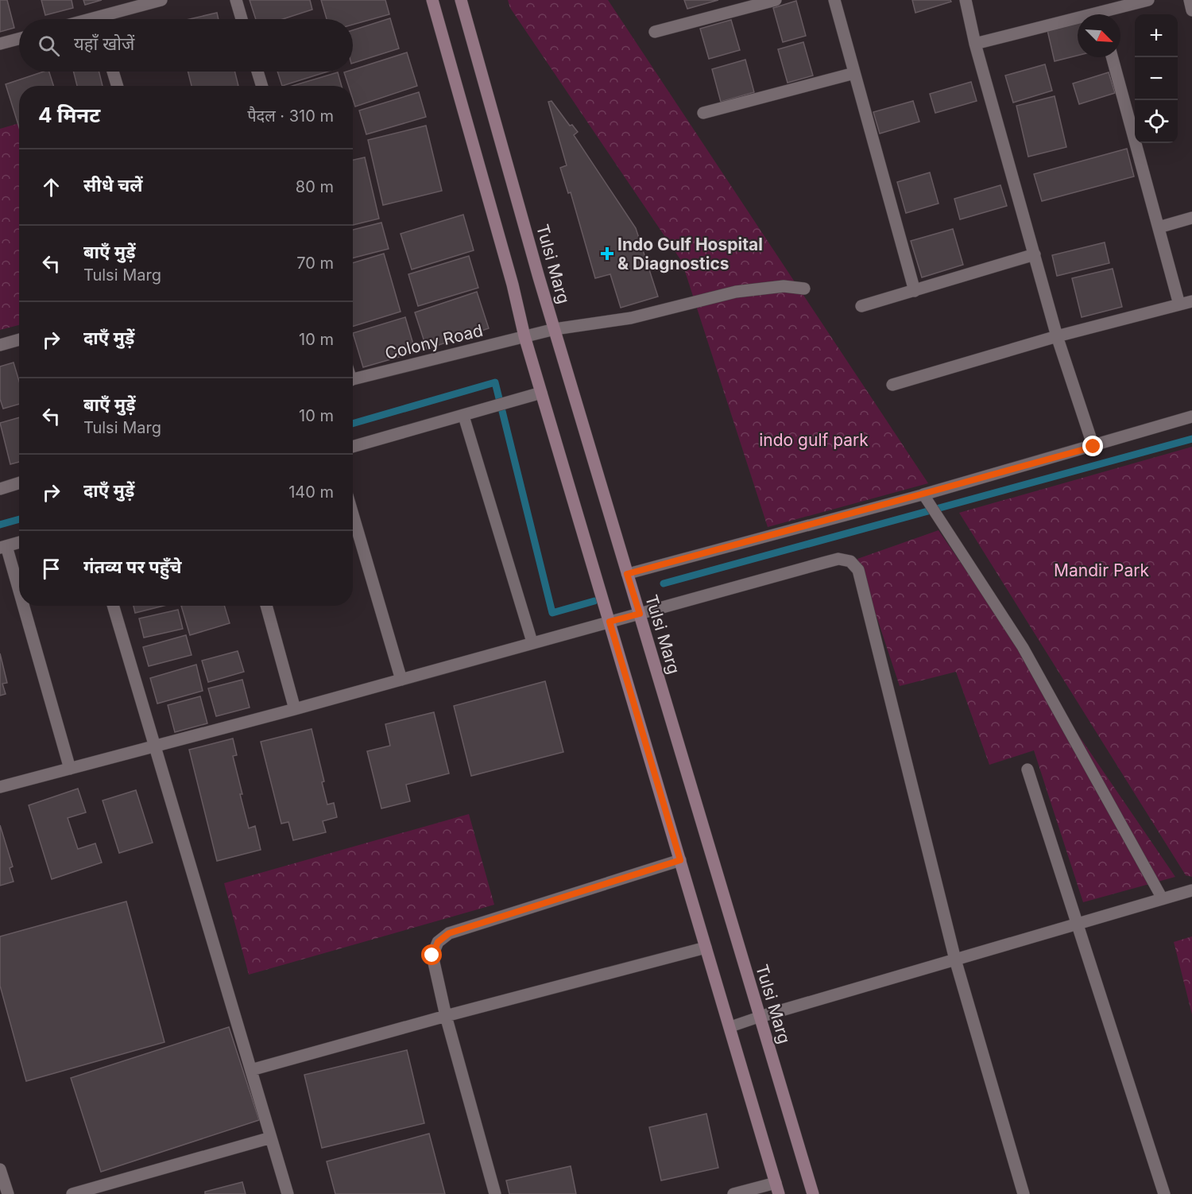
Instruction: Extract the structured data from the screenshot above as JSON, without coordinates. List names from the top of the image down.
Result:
{
  "streets": {
    "street": ["Tulsi Marg", "Colony Road"]
  },
  "crossings": [
    ["Tulsi Marg", "Colony Road"]
  ],
  "parks": ["indo gulf park", "Mandir Park"],
  "places": {
    "health": ["Indo Gulf Hospital & Diagnostics"]
  },
  "north": "bottom right",
  "page": {
    "map_buttons": ["+", "−"],
    "search": "यहाँ खोजें",
    "heading": ["4 मिनट", "पैदल · 310 m"],
    "list": [
      ["सीधे चलें", "80 m"],
      ["बाएँ मुड़ें", "Tulsi Marg", "70 m"],
      ["दाएँ मुड़ें", "10 m"],
      ["बाएँ मुड़ें", "Tulsi Marg", "10 m"],
      ["दाएँ मुड़ें", "140 m"],
      "गंतव्य पर पहुँचे"
    ]
  }
}
